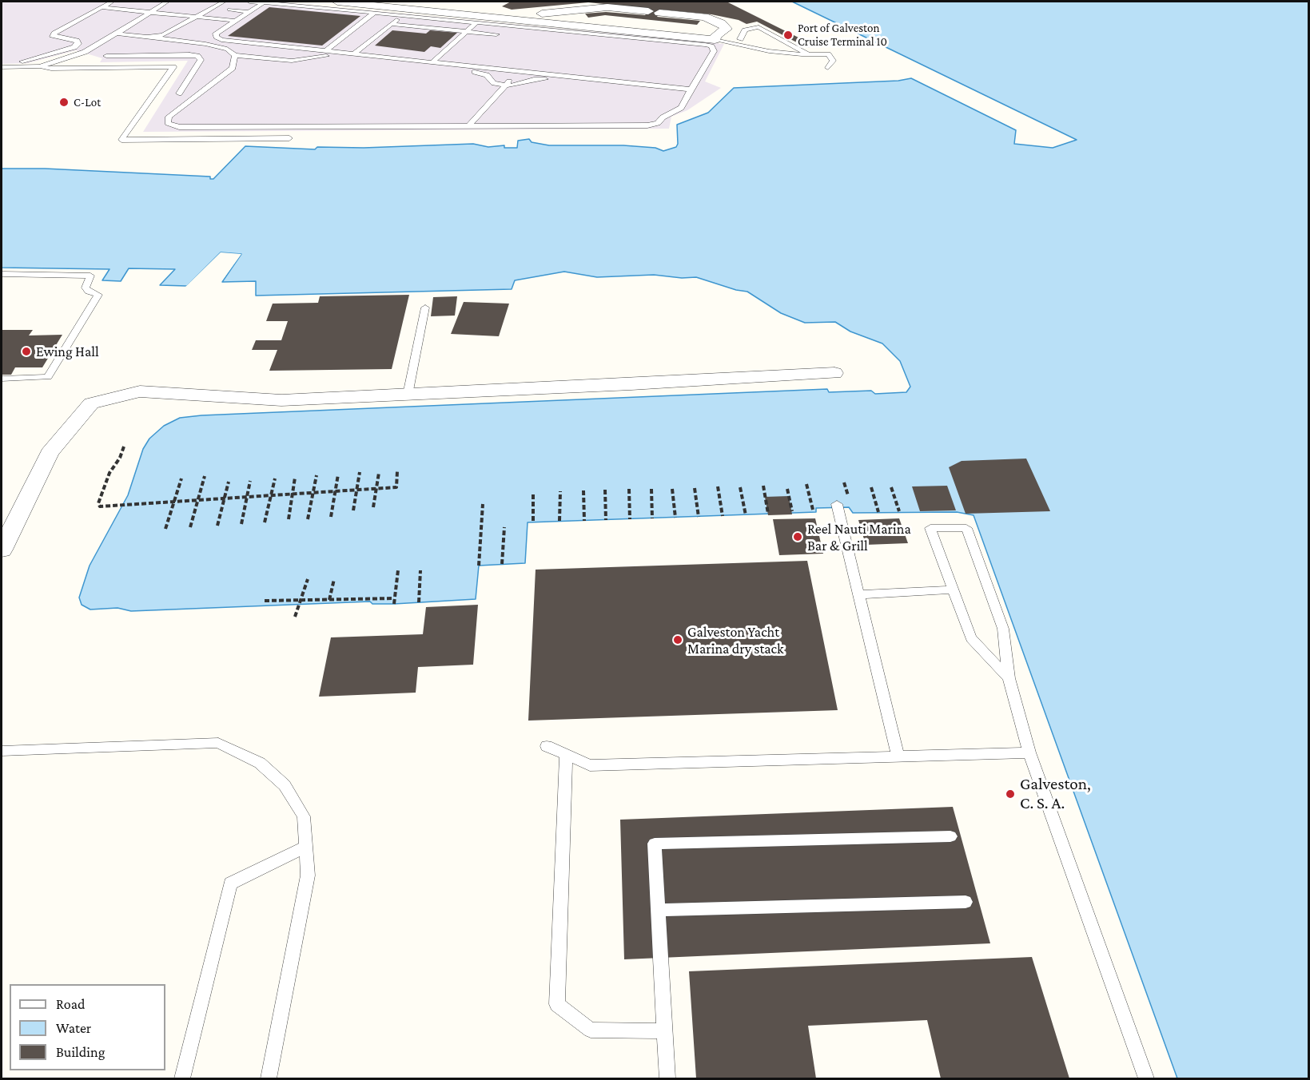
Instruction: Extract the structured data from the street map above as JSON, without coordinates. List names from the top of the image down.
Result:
{
  "places": [
    "Port of Galveston Cruise Terminal 10",
    "C-Lot",
    "Ewing Hall",
    "Reel Nauti Marina Bar & Grill",
    "Galveston Yacht Marina dry stack",
    "Galveston, C. S. A."
  ],
  "legend": ["Road", "Water", "Building"]
}
